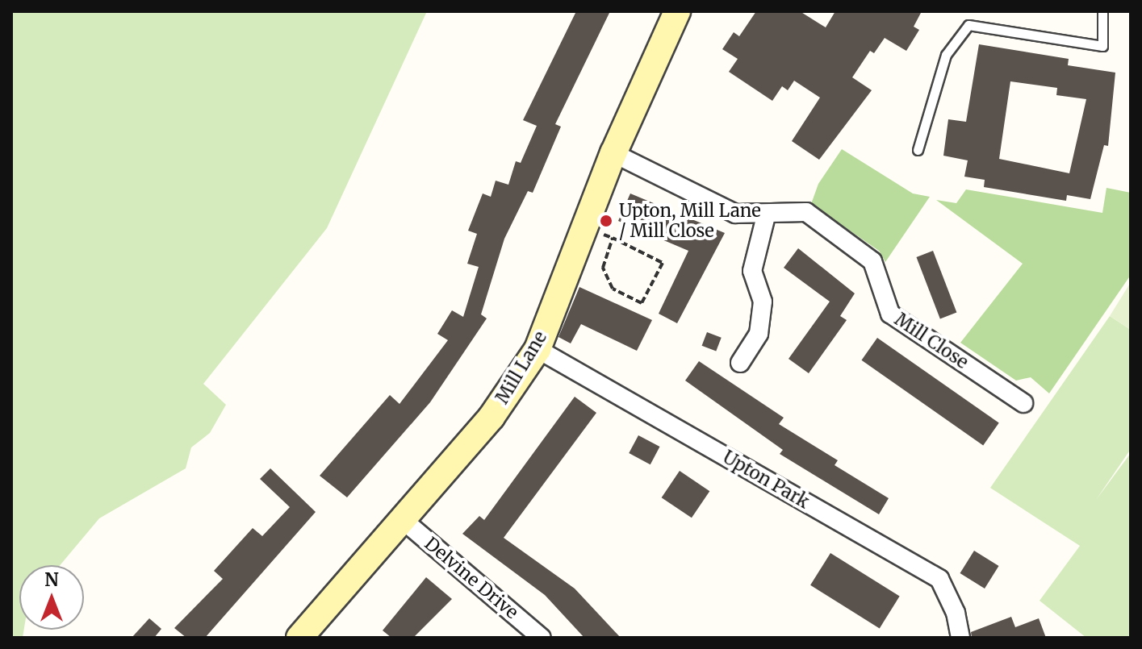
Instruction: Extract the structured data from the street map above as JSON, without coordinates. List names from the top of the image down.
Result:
{
  "streets": {
    "street": [
      "Mill Close",
      "Mill Lane",
      "Upton Park",
      "Delvine Drive"
    ]
  },
  "crossings": [
    ["Mill Close", "Mill Lane"],
    ["Mill Lane", "Upton Park"],
    ["Mill Lane", "Delvine Drive"]
  ],
  "places": ["Upton, Mill Lane / Mill Close"],
  "north": "top"
}
